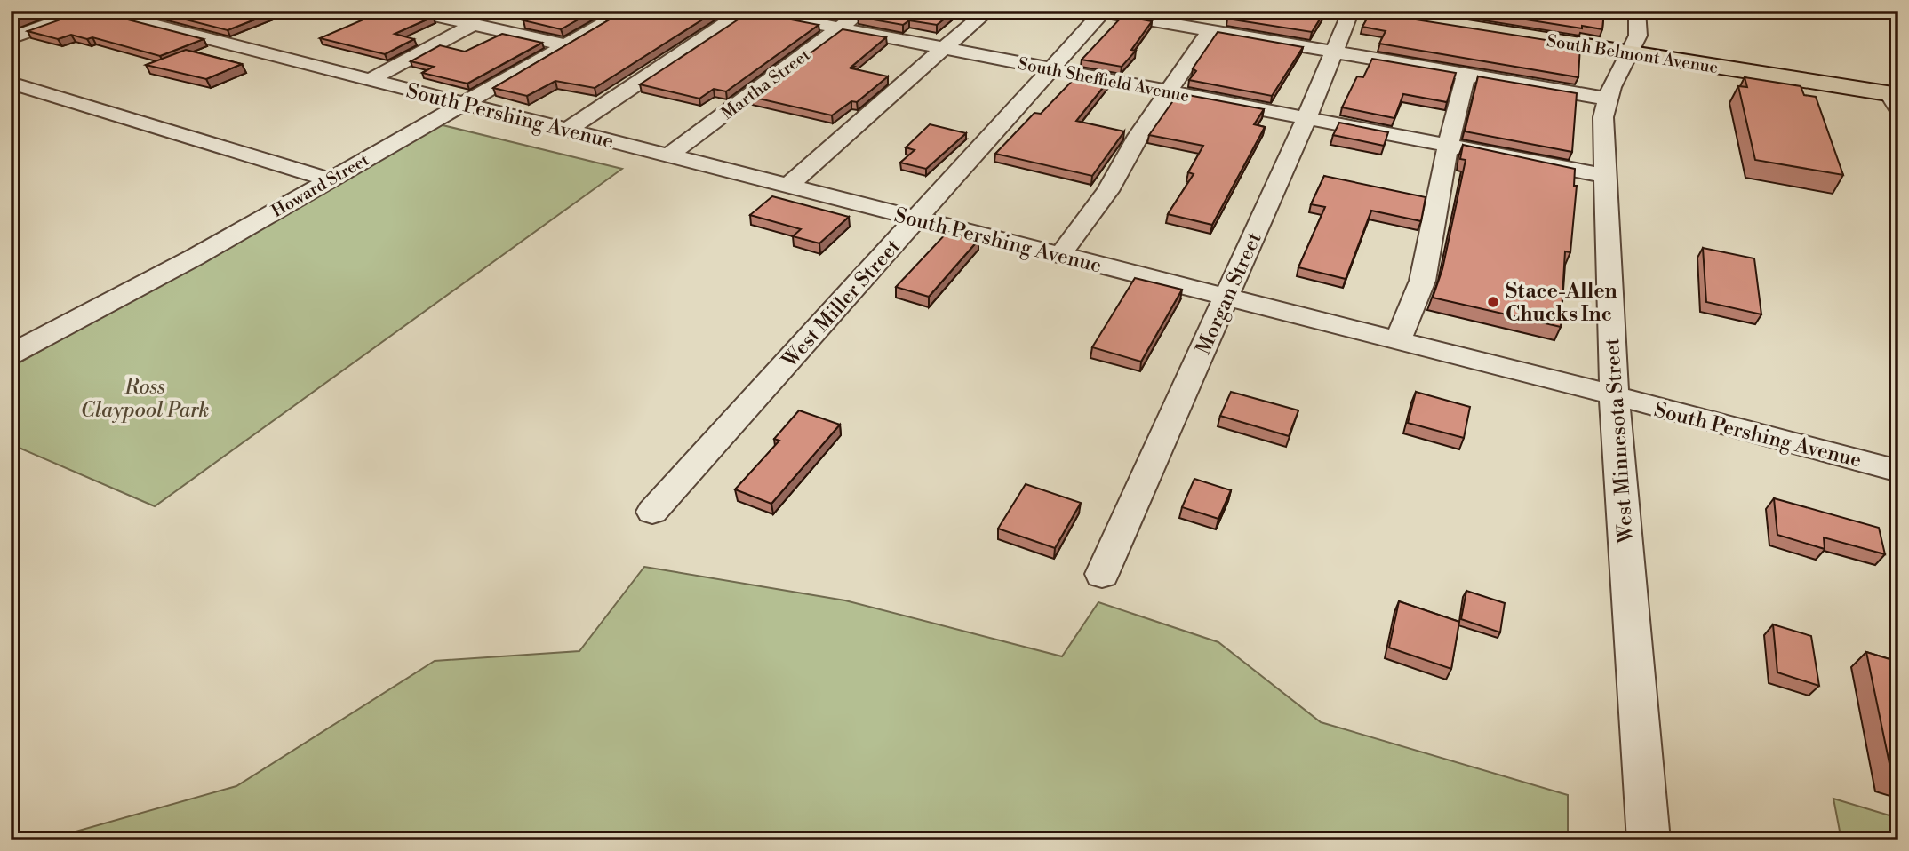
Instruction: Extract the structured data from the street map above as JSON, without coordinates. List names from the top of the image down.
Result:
{
  "streets": {
    "main road": ["South Belmont Avenue"],
    "street": [
      "South Sheffield Avenue",
      "Martha Street",
      "South Pershing Avenue",
      "Howard Street",
      "Morgan Street",
      "West Miller Street",
      "West Minnesota Street"
    ]
  },
  "crossings": [
    ["South Belmont Avenue", "West Minnesota Street"],
    ["South Sheffield Avenue", "Martha Street"],
    ["South Sheffield Avenue", "Morgan Street"],
    ["South Sheffield Avenue", "West Miller Street"],
    ["South Sheffield Avenue", "West Minnesota Street"],
    ["Martha Street", "South Pershing Avenue"],
    ["South Pershing Avenue", "Howard Street"],
    ["South Pershing Avenue", "Morgan Street"],
    ["South Pershing Avenue", "West Miller Street"],
    ["South Pershing Avenue", "West Minnesota Street"]
  ],
  "parks": ["Ross Claypool Park"],
  "places": ["Stace-Allen Chucks Inc"]
}
